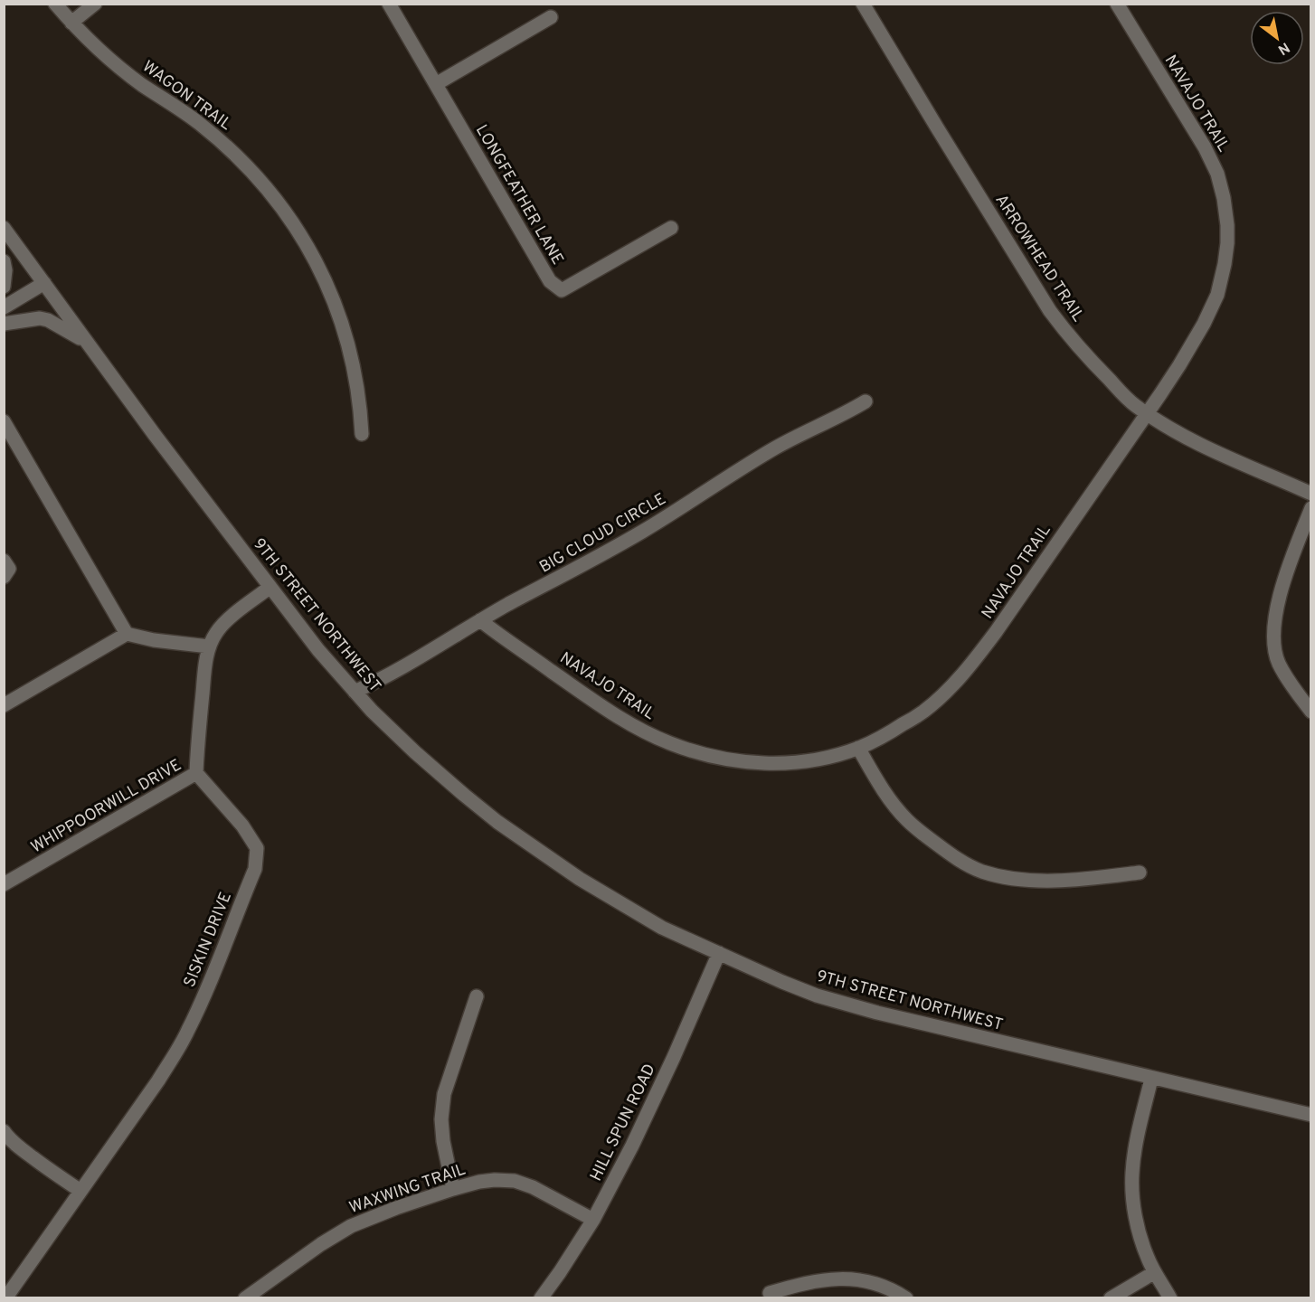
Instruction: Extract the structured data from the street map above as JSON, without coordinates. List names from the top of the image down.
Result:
{
  "streets": {
    "street": [
      "WAGON TRAIL",
      "NAVAJO TRAIL",
      "LONGFEATHER LANE",
      "ARROWHEAD TRAIL",
      "BIG CLOUD CIRCLE",
      "9TH STREET NORTHWEST",
      "WHIPPOORWILL DRIVE",
      "SISKIN DRIVE",
      "HILL SPUN ROAD",
      "WAXWING TRAIL"
    ]
  },
  "crossings": [
    ["NAVAJO TRAIL", "ARROWHEAD TRAIL"],
    ["NAVAJO TRAIL", "BIG CLOUD CIRCLE"],
    ["BIG CLOUD CIRCLE", "9TH STREET NORTHWEST"],
    ["9TH STREET NORTHWEST", "HILL SPUN ROAD"],
    ["WHIPPOORWILL DRIVE", "SISKIN DRIVE"],
    ["HILL SPUN ROAD", "WAXWING TRAIL"]
  ],
  "north": "bottom right"
}
